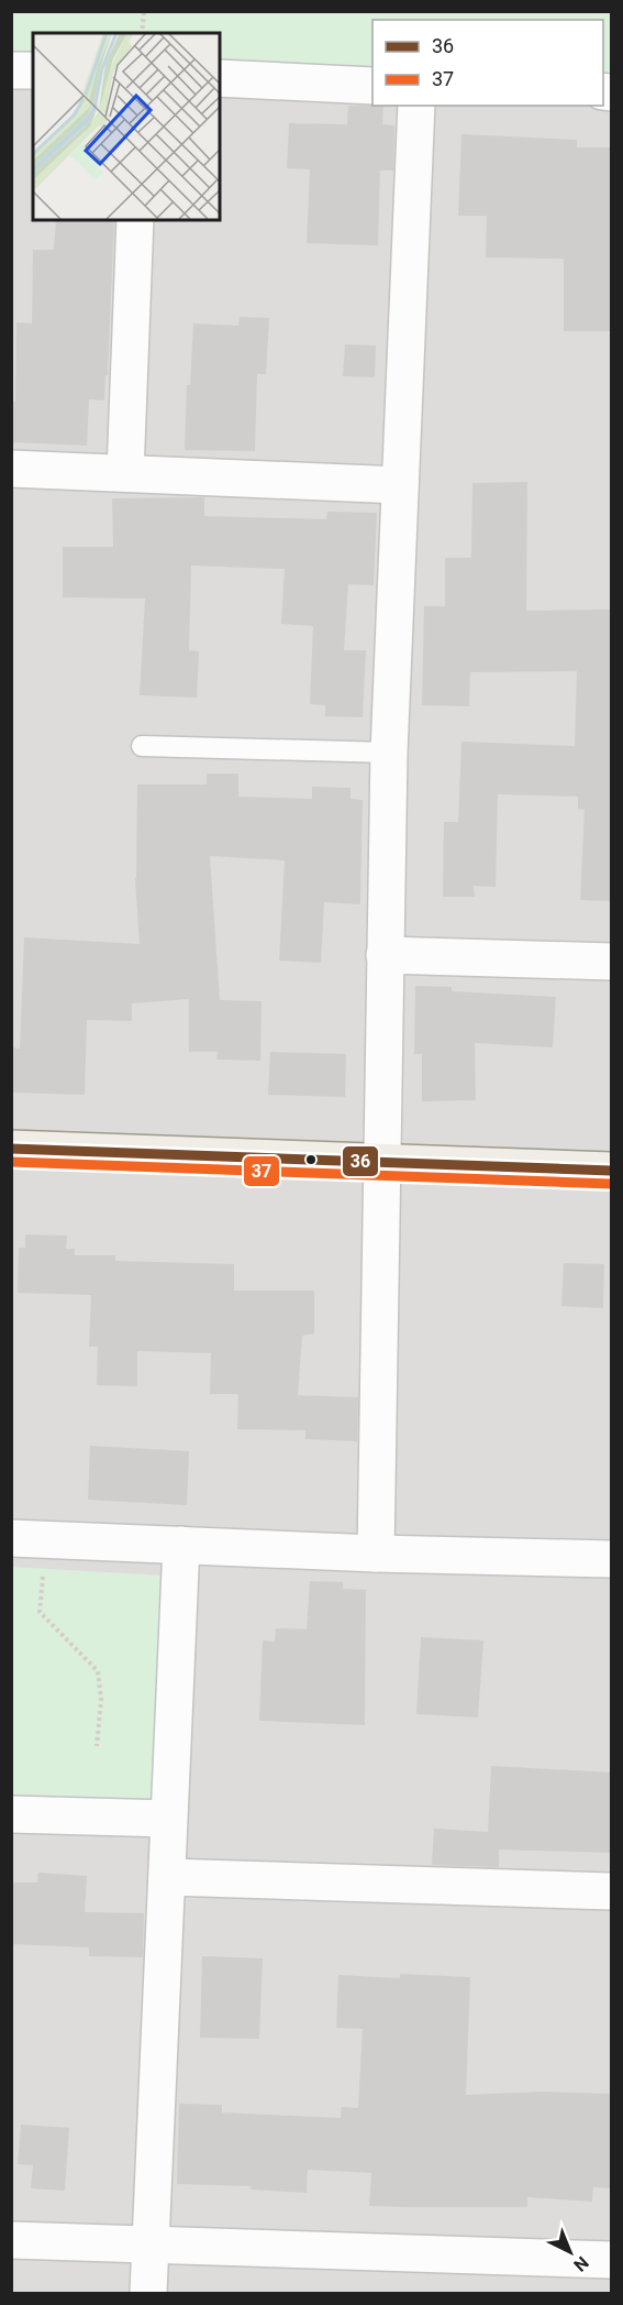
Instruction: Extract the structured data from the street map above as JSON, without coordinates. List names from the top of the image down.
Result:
{
  "lines": ["transit line 36", "transit line 37"],
  "legend": ["36", "37"],
  "north": "bottom right"
}
